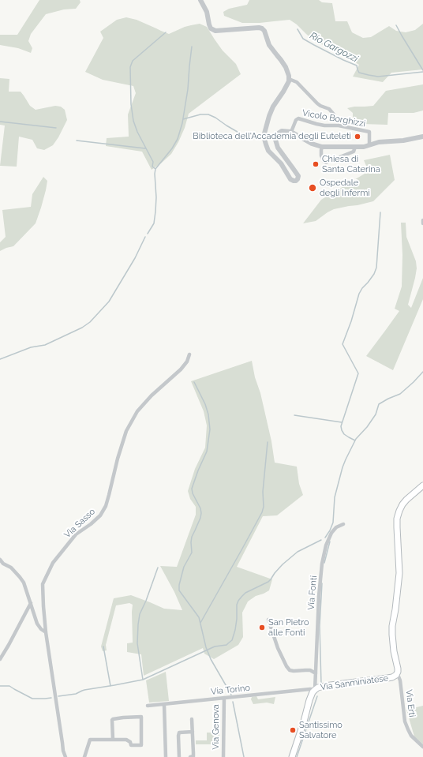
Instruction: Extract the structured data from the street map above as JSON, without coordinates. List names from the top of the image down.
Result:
{
  "streets": {
    "main road": ["Via Sanminiatese"],
    "street": [
      "Vicolo Borghizzi",
      "Via Sasso",
      "Via Fonti",
      "Via Torino",
      "Via Erti",
      "Via Genova"
    ]
  },
  "crossings": [
    ["Via Fonti", "Via Sanminiatese"],
    ["Via Fonti", "Via Torino"],
    ["Via Sanminiatese", "Via Torino"],
    ["Via Sanminiatese", "Via Erti"],
    ["Via Torino", "Via Genova"]
  ],
  "water": ["Rio Gargozzi"],
  "places": [
    "Biblioteca dell'Accademia degli Euteleti",
    "Chiesa di Santa Caterina",
    "Ospedale degli Infermi",
    "San Pietro alle Fonti",
    "Santissimo Salvatore"
  ]
}
